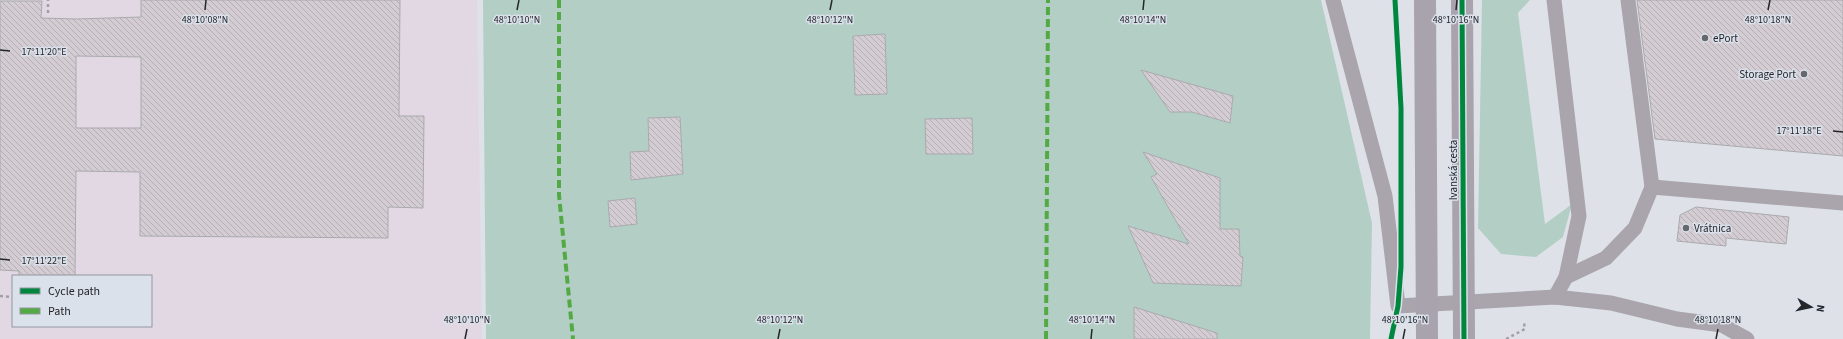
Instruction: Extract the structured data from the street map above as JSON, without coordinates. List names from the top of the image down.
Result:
{
  "streets": {
    "street": ["Ivanská cesta"]
  },
  "places": ["ePort", "Storage Port", "Vrátnica"],
  "legend": ["Cycle path", "Path"],
  "north": "right",
  "coordinates": [
    "48°10'08\"N",
    "48°10'10\"N",
    "48°10'12\"N",
    "48°10'18\"N",
    "48°10'14\"N",
    "48°10'16\"N",
    "17°11'20\"E",
    "17°11'18\"E",
    "17°11'22\"E"
  ]
}
